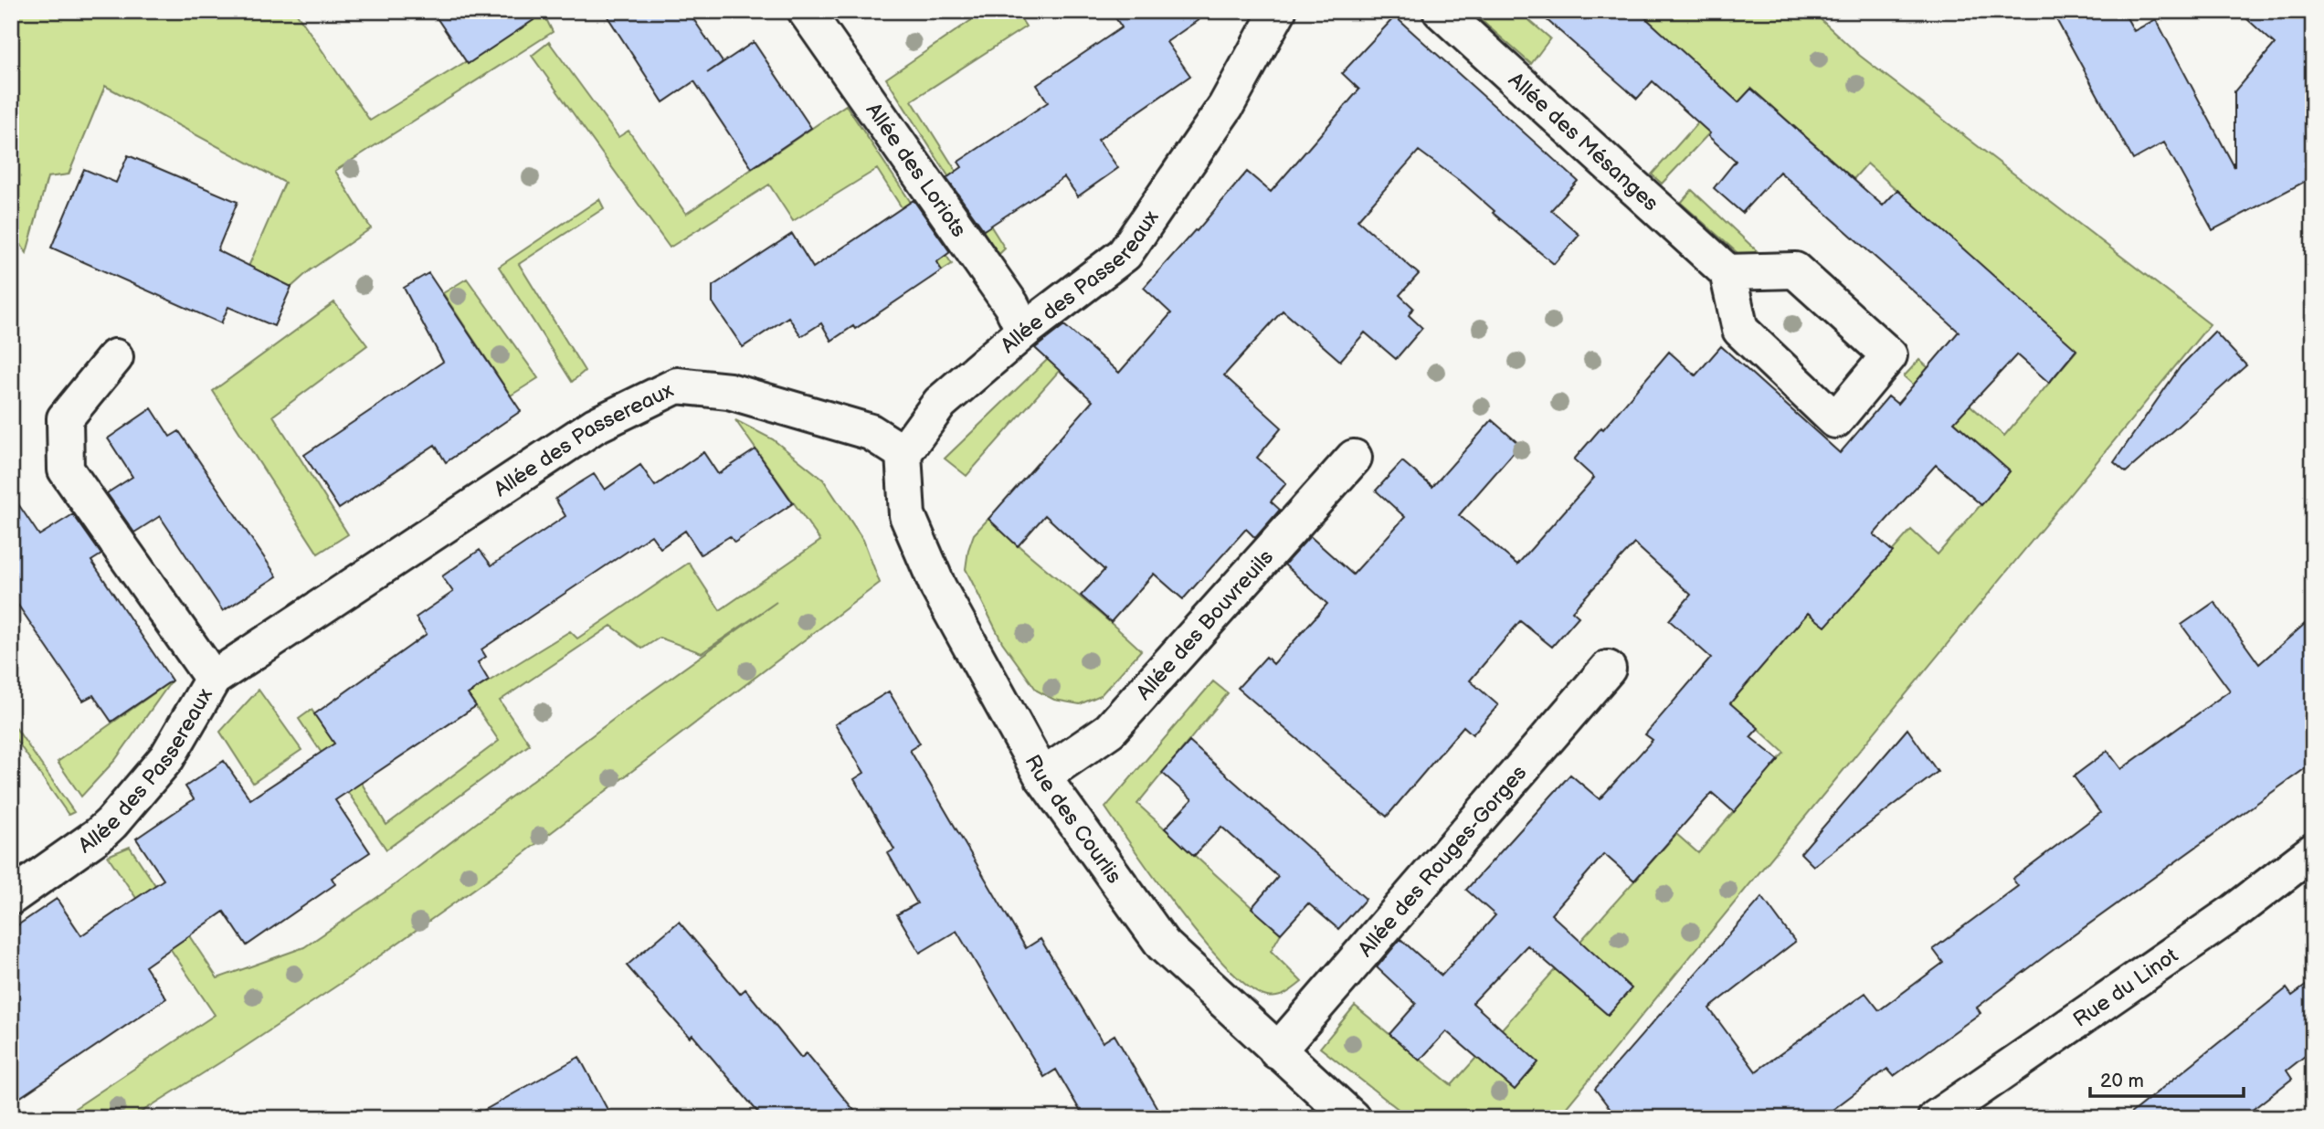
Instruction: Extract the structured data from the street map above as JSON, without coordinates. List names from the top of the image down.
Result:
{
  "streets": {
    "street": [
      "Allée des Mésanges",
      "Allée des Loriots",
      "Allée des Passereaux",
      "Allée des Bouvreuils",
      "Rue des Courlis",
      "Allée des Rouges-Gorges",
      "Rue du Linot"
    ]
  },
  "crossings": [
    ["Allée des Loriots", "Allée des Passereaux"],
    ["Allée des Passereaux", "Rue des Courlis"],
    ["Allée des Bouvreuils", "Rue des Courlis"],
    ["Rue des Courlis", "Allée des Rouges-Gorges"]
  ],
  "scale_bar": "20 m"
}
